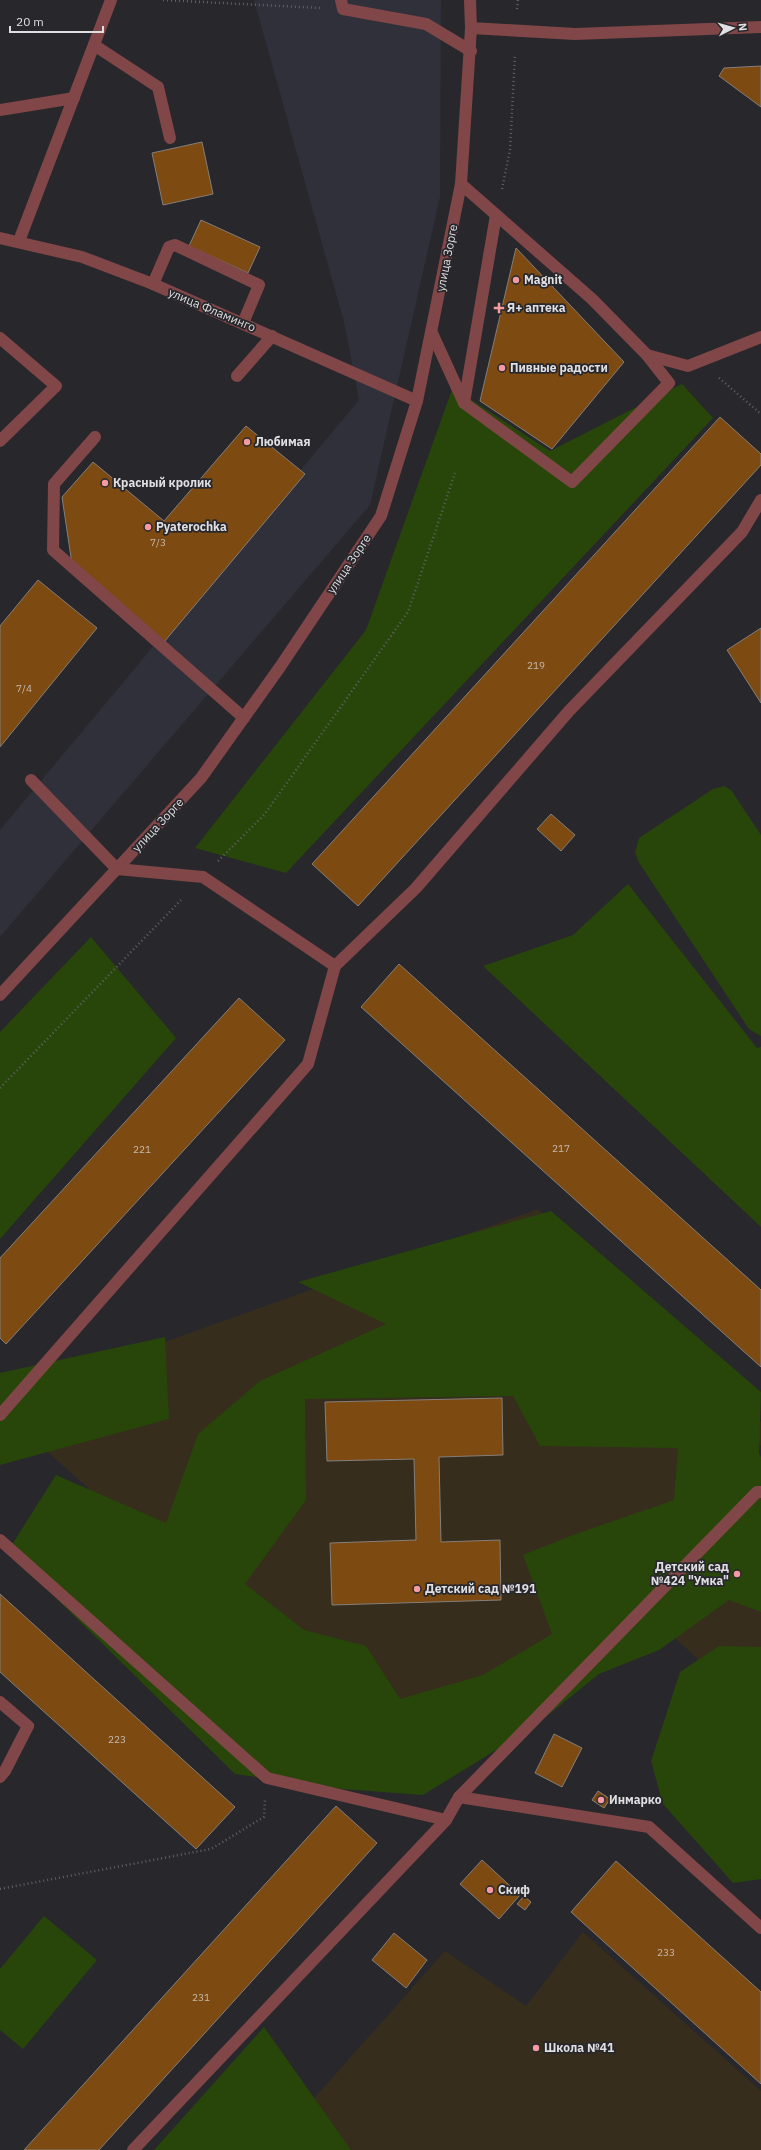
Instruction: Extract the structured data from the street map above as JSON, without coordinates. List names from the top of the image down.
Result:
{
  "streets": {
    "street": ["улица Зорге", "улица Фламинго"]
  },
  "crossings": [
    ["улица Зорге", "улица Фламинго"]
  ],
  "places": {
    "other": [
      "Magnit",
      "Пивные радости",
      "Любимая",
      "Красный кролик",
      "Pyaterochka",
      "Детский сад №424 \"Умка\"",
      "Детский сад №191",
      "Инмарко",
      "Скиф",
      "Школа №41"
    ],
    "health": ["Я+ аптека"]
  },
  "house_numbers": [
    "7/3",
    "219",
    "7/4",
    "217",
    "221",
    "223",
    "233",
    "231"
  ],
  "scale_bar": "20 m",
  "north": "right"
}
